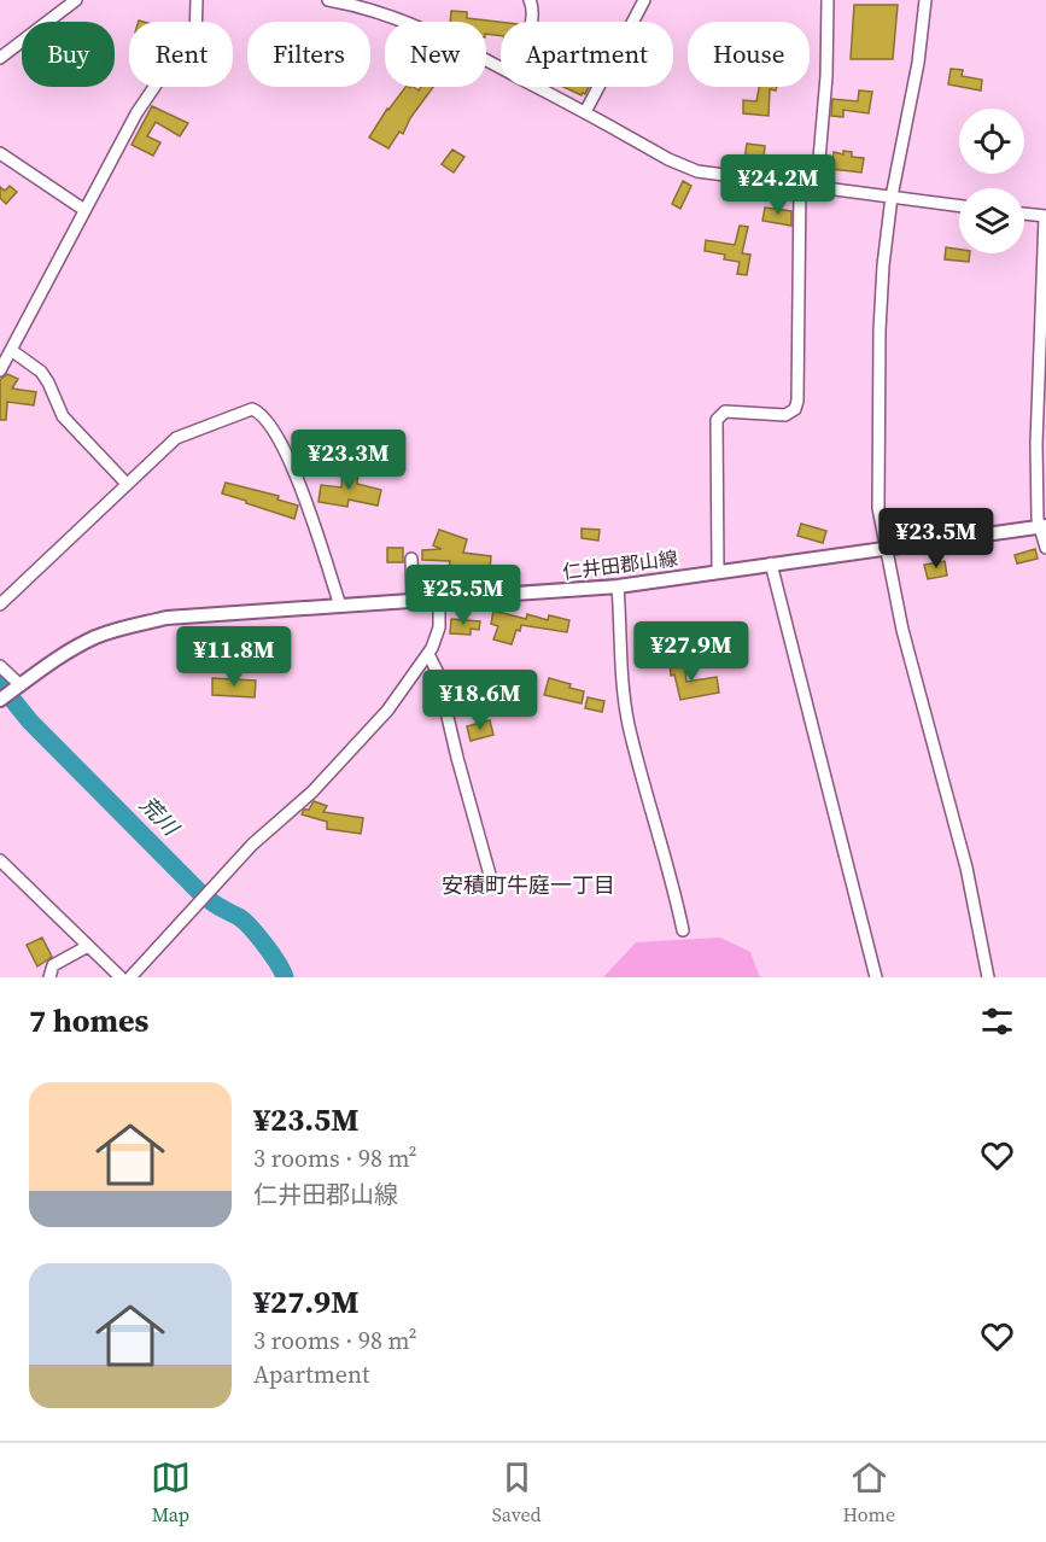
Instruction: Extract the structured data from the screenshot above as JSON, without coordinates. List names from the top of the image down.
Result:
{
  "streets": {
    "main road": ["仁井田郡山線"]
  },
  "districts": ["安積町牛庭一丁目"],
  "water": ["荒川"],
  "page": {
    "chip": [
      "Buy",
      "Rent",
      "Filters",
      "New",
      "Apartment",
      "House"
    ],
    "price": [
      "¥24.2M",
      "¥23.3M",
      "¥23.5M",
      "¥25.5M",
      "¥27.9M",
      "¥11.8M",
      "¥18.6M"
    ],
    "heading": "7 homes",
    "list": [
      {
        "name": "¥23.5M",
        "note": "3 rooms · 98 m² · 仁井田郡山線"
      },
      {
        "name": "¥27.9M",
        "note": "3 rooms · 98 m² · Apartment"
      }
    ],
    "tabs": ["Map", "Saved", "Home"]
  }
}
